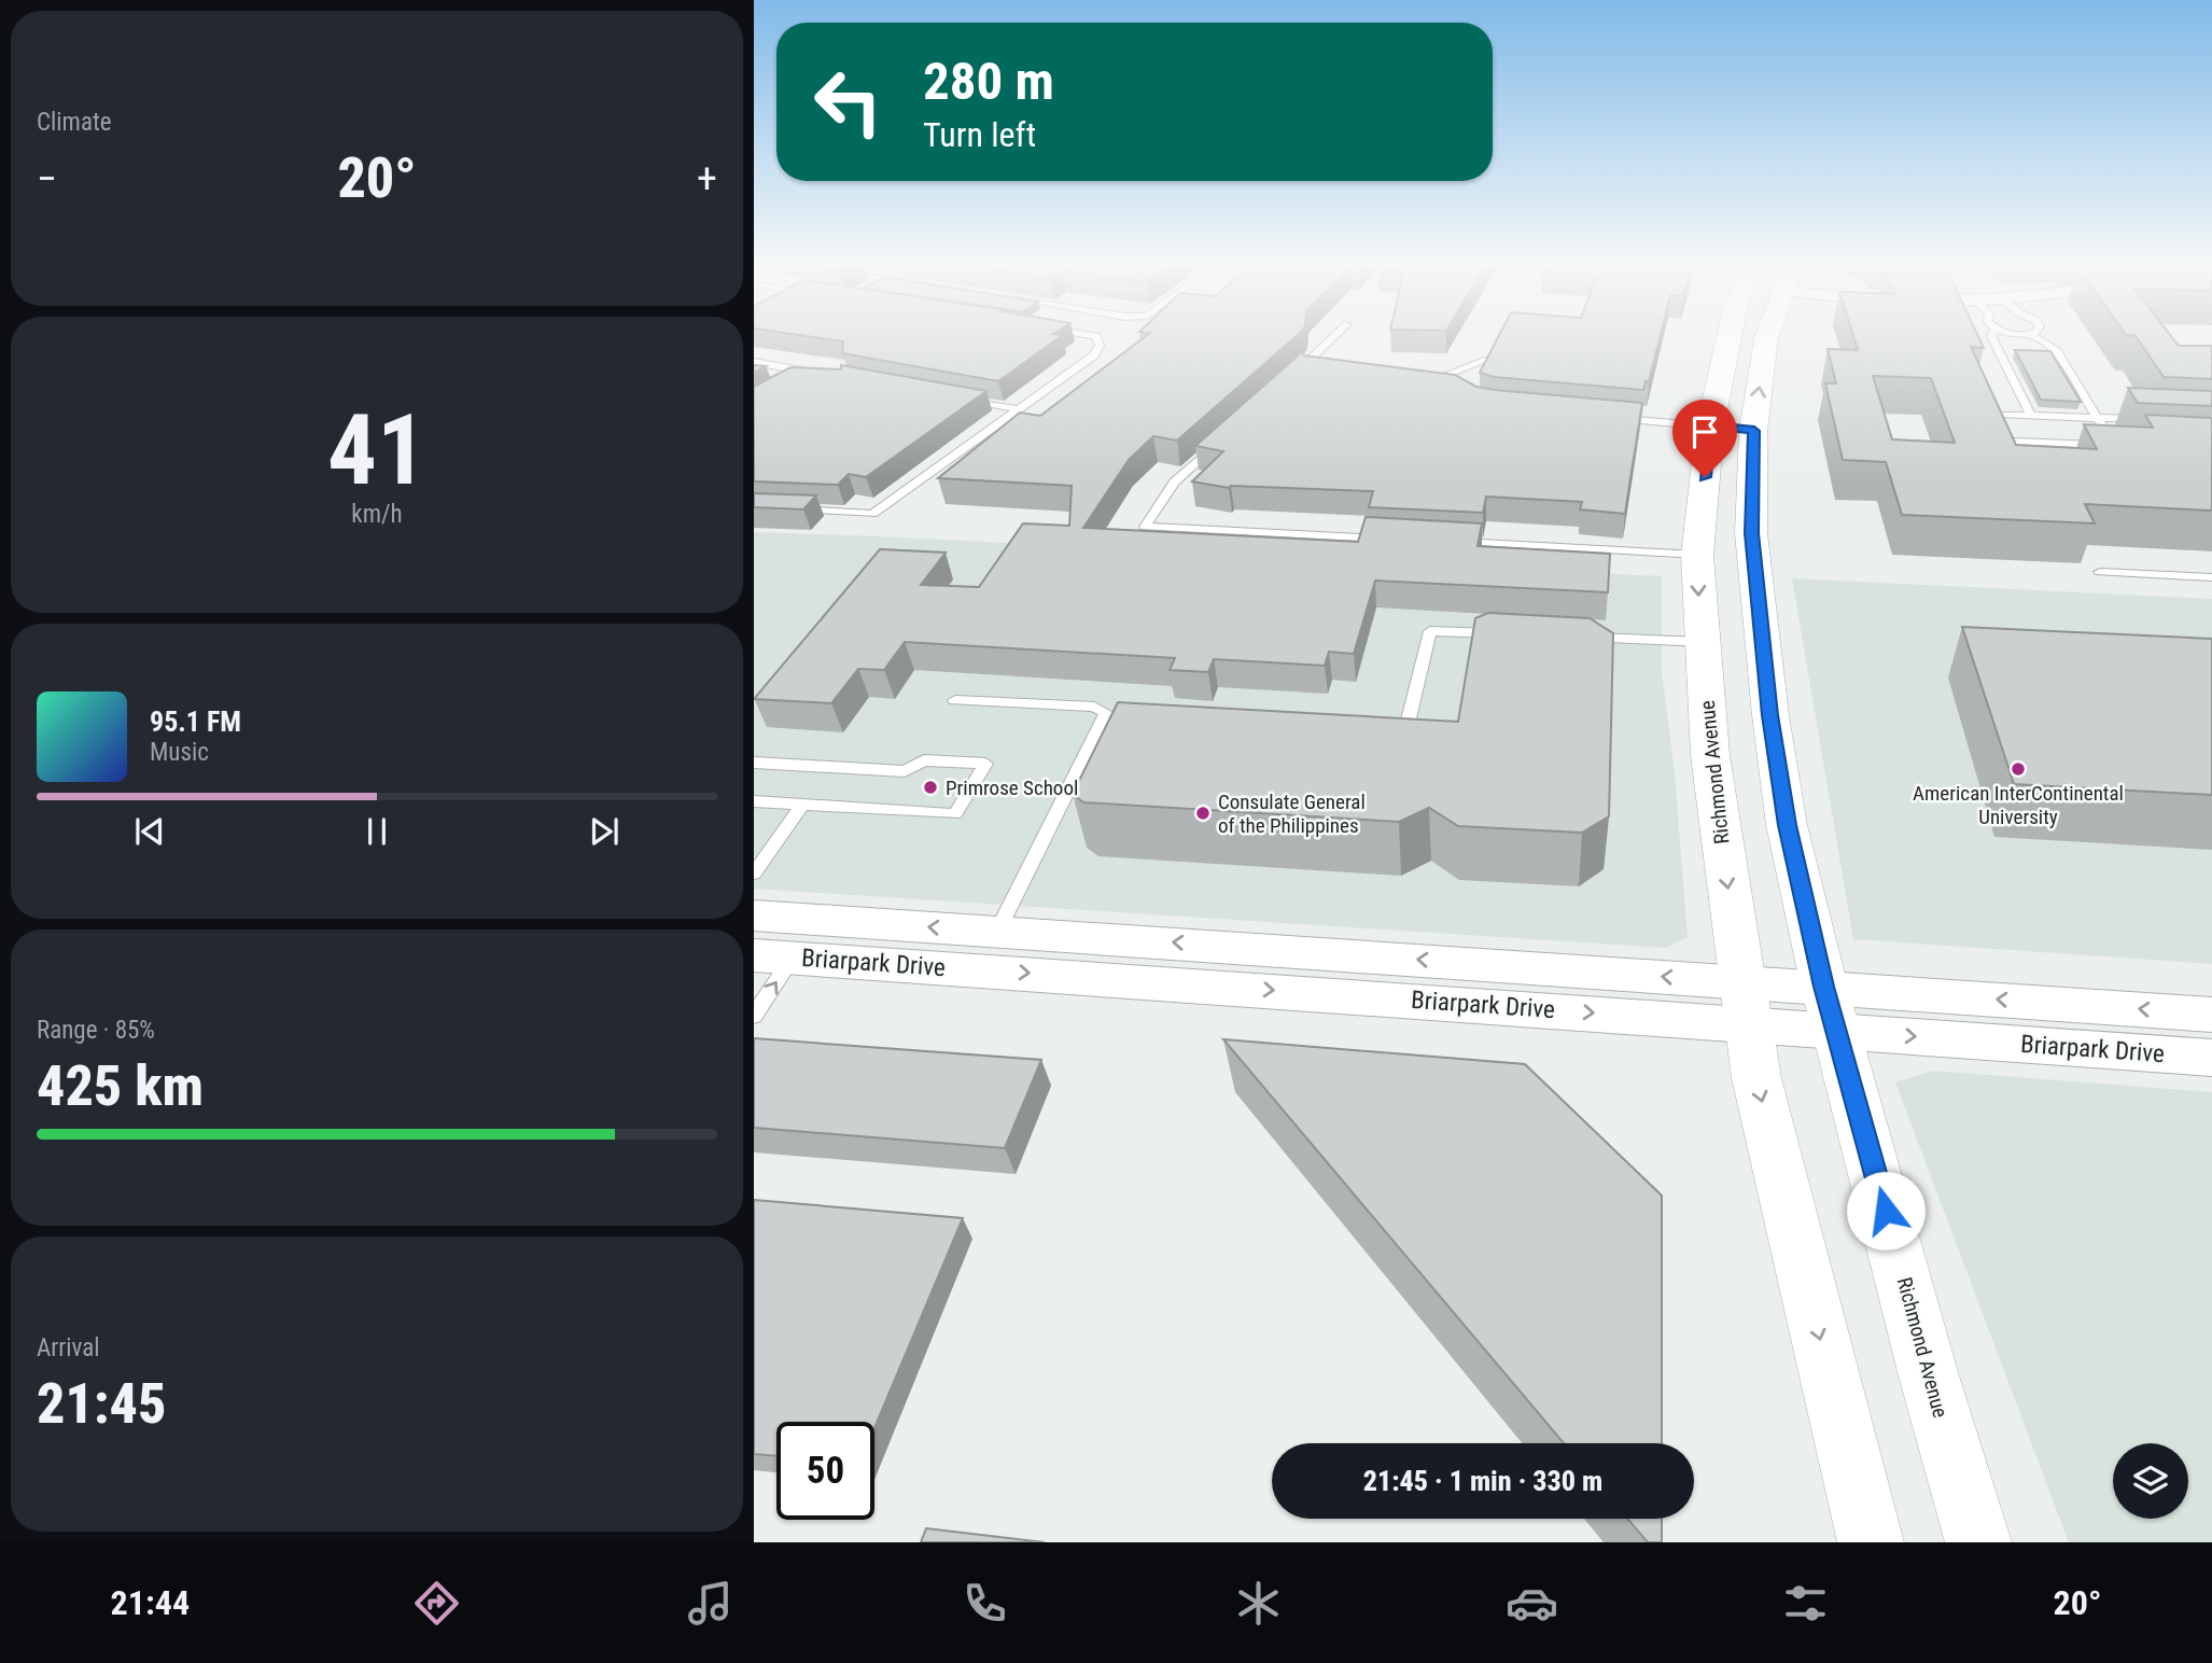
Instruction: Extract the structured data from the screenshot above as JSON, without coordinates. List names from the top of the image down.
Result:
{
  "streets": {
    "main road": ["Richmond Avenue"],
    "street": ["Briarpark Drive"]
  },
  "crossings": [
    ["Richmond Avenue", "Briarpark Drive"]
  ],
  "places": ["American InterContinental University", "Primrose School", "Consulate General of the Philippines"],
  "page": {
    "tile": [
      "Climate",
      ["41", "km/h"],
      ["Range · 85%", "425 km"],
      ["Arrival", "21:45"]
    ],
    "turn": ["280 m", "Turn left"],
    "heat": ["−", "20°", "+"],
    "song": ["95.1 FM", "Music"],
    "limit": "50",
    "trip": "21:45 · 1 min · 330 m",
    "tabs": ["21:44", "20°"]
  }
}
